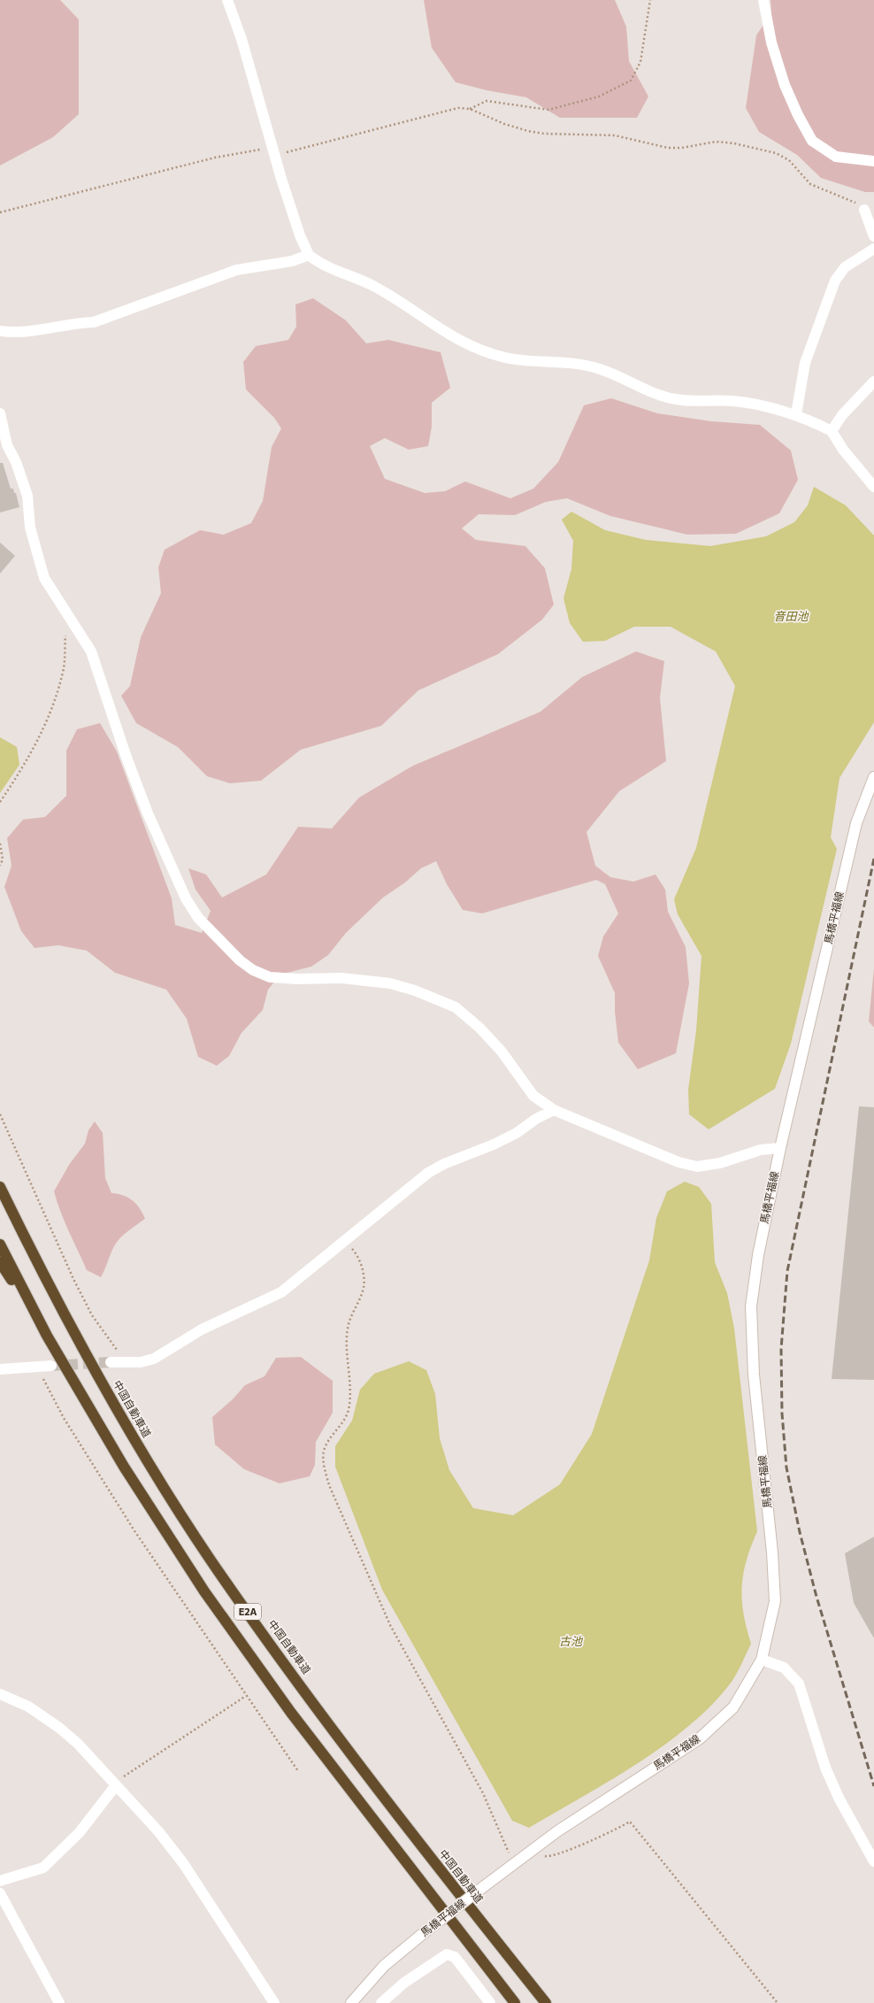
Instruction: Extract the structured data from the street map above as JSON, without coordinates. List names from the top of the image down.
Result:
{
  "streets": {
    "highway": ["中国自動車道", "E2A"],
    "street": ["馬橋平福線"]
  },
  "water": ["音田池", "古池"]
}
